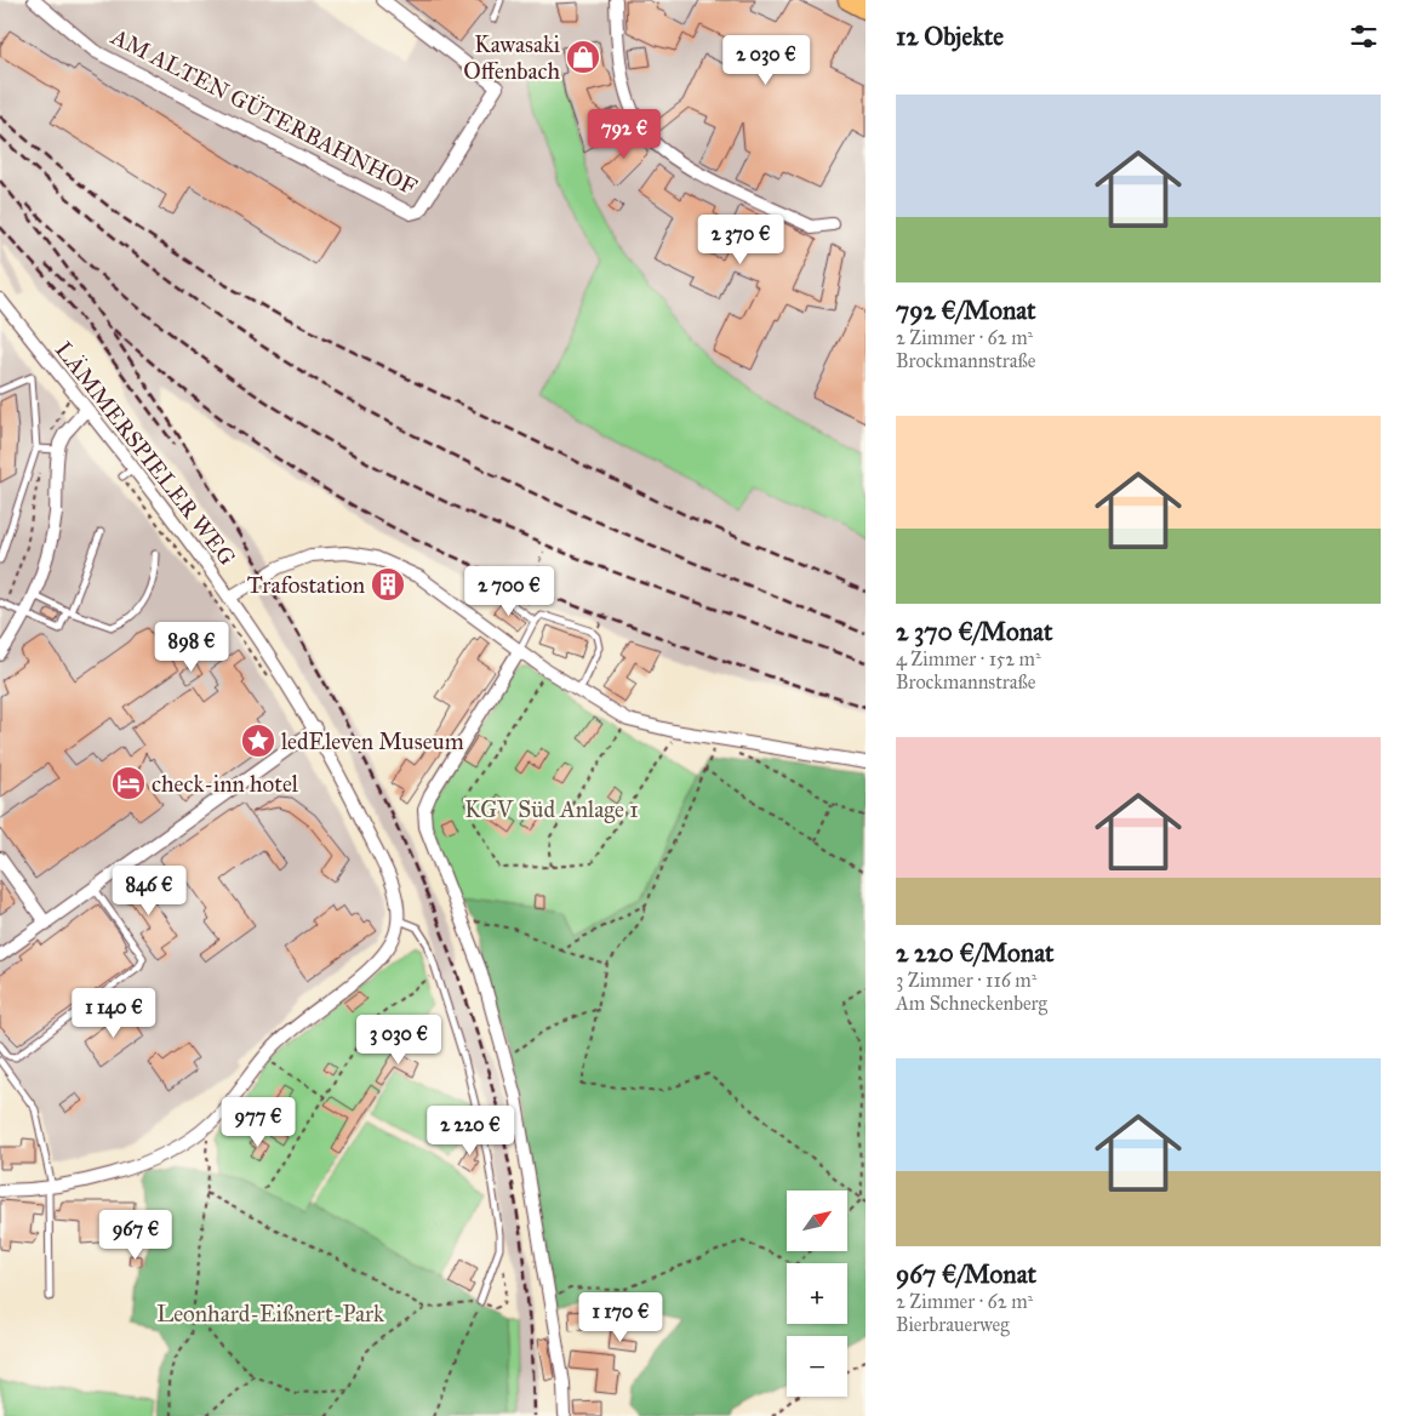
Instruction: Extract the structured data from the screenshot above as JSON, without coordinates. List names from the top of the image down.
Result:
{
  "streets": {
    "street": ["AM ALTEN GÜTERBAHNHOF", "LÄMMERSPIELER WEG"]
  },
  "parks": ["KGV Süd Anlage 1", "Leonhard-Eißnert-Park"],
  "places": {
    "shop": ["Kawasaki Offenbach"],
    "building": ["Trafostation"],
    "place": ["ledEleven Museum"],
    "hotel": ["check-inn hotel"]
  },
  "north": "top right",
  "page": {
    "heading": "12 Objekte",
    "price": [
      "2 030 €",
      "792 €",
      "2 370 €",
      "2 700 €",
      "898 €",
      "846 €",
      "1 140 €",
      "3 030 €",
      "977 €",
      "2 220 €",
      "967 €",
      "1 170 €"
    ],
    "list": [
      {
        "name": "792 €/Monat",
        "note": "2 Zimmer · 62 m² · Brockmannstraße"
      },
      {
        "name": "2 370 €/Monat",
        "note": "4 Zimmer · 152 m² · Brockmannstraße"
      },
      {
        "name": "2 220 €/Monat",
        "note": "3 Zimmer · 116 m² · Am Schneckenberg"
      },
      {
        "name": "967 €/Monat",
        "note": "2 Zimmer · 62 m² · Bierbrauerweg"
      }
    ],
    "map_buttons": ["+", "−"]
  }
}
